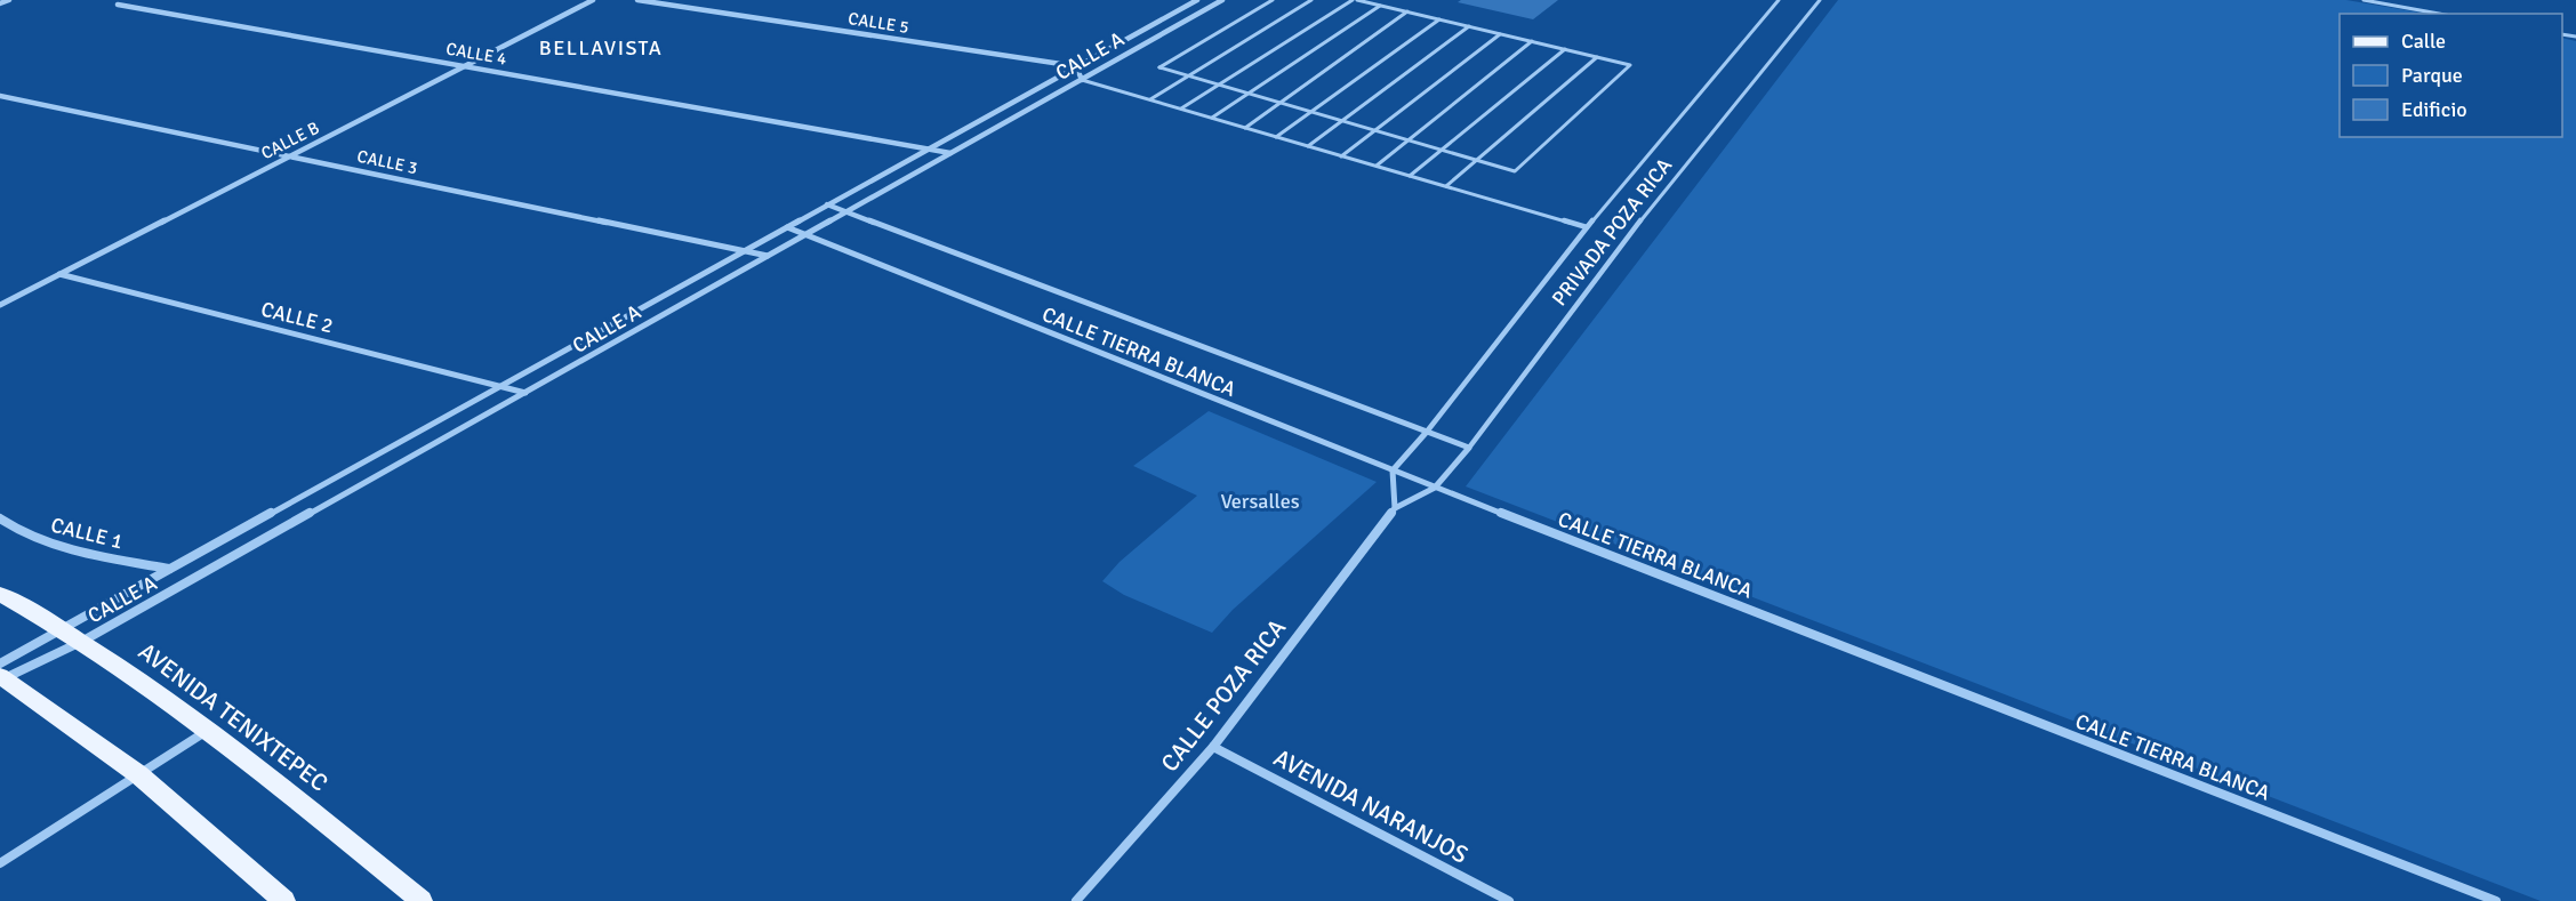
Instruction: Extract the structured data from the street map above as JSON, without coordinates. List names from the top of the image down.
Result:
{
  "streets": {
    "main road": ["AVENIDA TENIXTEPEC"],
    "street": [
      "CALLE 5",
      "CALLE 4",
      "CALLE A",
      "CALLE B",
      "CALLE 3",
      "PRIVADA POZA RICA",
      "CALLE 2",
      "CALLE TIERRA BLANCA",
      "CALLE 1",
      "CALLE POZA RICA",
      "AVENIDA NARANJOS"
    ]
  },
  "crossings": [
    ["CALLE 5", "CALLE A"],
    ["CALLE 4", "CALLE A"],
    ["CALLE 4", "CALLE B"],
    ["CALLE A", "CALLE 3"],
    ["CALLE A", "CALLE 2"],
    ["CALLE A", "CALLE TIERRA BLANCA"],
    ["CALLE A", "CALLE 1"],
    ["CALLE A", "AVENIDA TENIXTEPEC"],
    ["CALLE B", "CALLE 3"],
    ["CALLE B", "CALLE 2"],
    ["PRIVADA POZA RICA", "CALLE TIERRA BLANCA"],
    ["PRIVADA POZA RICA", "CALLE POZA RICA"],
    ["CALLE TIERRA BLANCA", "CALLE POZA RICA"],
    ["CALLE POZA RICA", "AVENIDA NARANJOS"]
  ],
  "districts": ["BELLAVISTA"],
  "parks": ["Versalles"],
  "legend": ["Calle", "Parque", "Edificio"]
}
